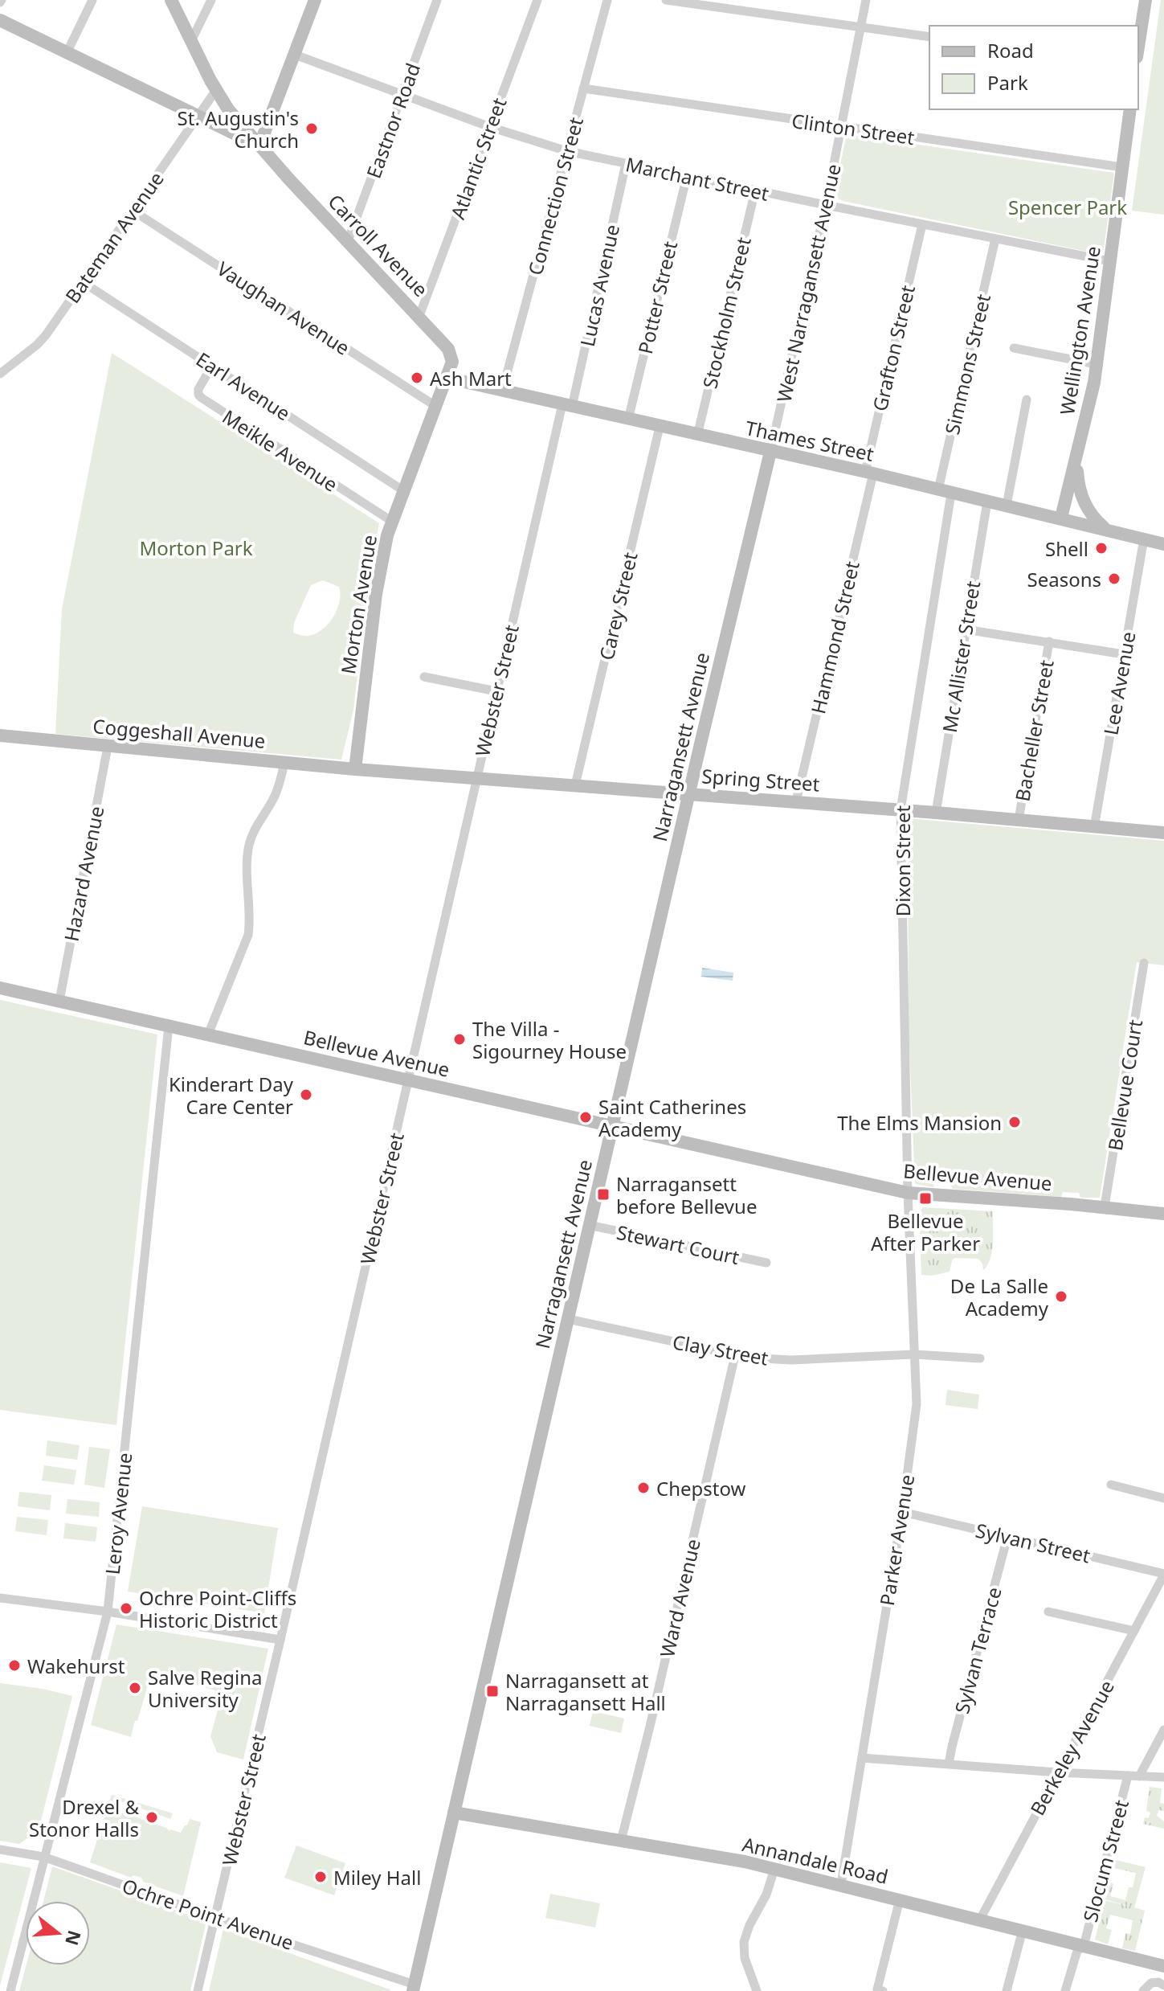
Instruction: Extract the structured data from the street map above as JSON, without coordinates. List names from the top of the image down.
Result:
{
  "streets": {
    "main road": [
      "Carroll Avenue",
      "Wellington Avenue",
      "Thames Street",
      "Morton Avenue",
      "Coggeshall Avenue",
      "Narragansett Avenue",
      "Spring Street",
      "Bellevue Avenue",
      "Annandale Road"
    ],
    "street": [
      "Eastnor Road",
      "Clinton Street",
      "Atlantic Street",
      "Marchant Street",
      "Connection Street",
      "Bateman Avenue",
      "West Narragansett Avenue",
      "Lucas Avenue",
      "Potter Street",
      "Vaughan Avenue",
      "Stockholm Street",
      "Grafton Street",
      "Simmons Street",
      "Earl Avenue",
      "Meikle Avenue",
      "Carey Street",
      "Hammond Street",
      "Mc Allister Street",
      "Lee Avenue",
      "Webster Street",
      "Bacheller Street",
      "Dixon Street",
      "Hazard Avenue",
      "Bellevue Court",
      "Stewart Court",
      "Clay Street",
      "Leroy Avenue",
      "Parker Avenue",
      "Sylvan Street",
      "Ward Avenue",
      "Sylvan Terrace",
      "Berkeley Avenue",
      "Slocum Street",
      "Ochre Point Avenue"
    ]
  },
  "crossings": [
    ["Eastnor Road", "Marchant Street"],
    ["Eastnor Road", "Carroll Avenue"],
    ["Clinton Street", "Connection Street"],
    ["Clinton Street", "West Narragansett Avenue"],
    ["Clinton Street", "Wellington Avenue"],
    ["Atlantic Street", "Marchant Street"],
    ["Atlantic Street", "Carroll Avenue"],
    ["Marchant Street", "Connection Street"],
    ["Marchant Street", "West Narragansett Avenue"],
    ["Marchant Street", "Lucas Avenue"],
    ["Marchant Street", "Potter Street"],
    ["Marchant Street", "Stockholm Street"],
    ["Marchant Street", "Wellington Avenue"],
    ["Marchant Street", "Grafton Street"],
    ["Marchant Street", "Simmons Street"],
    ["Connection Street", "Thames Street"],
    ["Bateman Avenue", "Carroll Avenue"],
    ["Bateman Avenue", "Vaughan Avenue"],
    ["Bateman Avenue", "Earl Avenue"],
    ["Carroll Avenue", "Thames Street"],
    ["Carroll Avenue", "Morton Avenue"],
    ["West Narragansett Avenue", "Thames Street"],
    ["West Narragansett Avenue", "Narragansett Avenue"],
    ["Lucas Avenue", "Thames Street"],
    ["Lucas Avenue", "Webster Street"],
    ["Potter Street", "Thames Street"],
    ["Vaughan Avenue", "Morton Avenue"],
    ["Stockholm Street", "Thames Street"],
    ["Wellington Avenue", "Thames Street"],
    ["Grafton Street", "Thames Street"],
    ["Grafton Street", "Hammond Street"],
    ["Simmons Street", "Thames Street"],
    ["Simmons Street", "Dixon Street"],
    ["Earl Avenue", "Meikle Avenue"],
    ["Earl Avenue", "Morton Avenue"],
    ["Thames Street", "Morton Avenue"],
    ["Thames Street", "Carey Street"],
    ["Thames Street", "Hammond Street"],
    ["Thames Street", "Mc Allister Street"],
    ["Thames Street", "Lee Avenue"],
    ["Thames Street", "Webster Street"],
    ["Thames Street", "Narragansett Avenue"],
    ["Thames Street", "Dixon Street"],
    ["Meikle Avenue", "Morton Avenue"],
    ["Morton Avenue", "Coggeshall Avenue"],
    ["Morton Avenue", "Spring Street"],
    ["Carey Street", "Spring Street"],
    ["Hammond Street", "Spring Street"],
    ["Mc Allister Street", "Spring Street"],
    ["Lee Avenue", "Spring Street"],
    ["Webster Street", "Spring Street"],
    ["Webster Street", "Bellevue Avenue"],
    ["Webster Street", "Ochre Point Avenue"],
    ["Bacheller Street", "Spring Street"],
    ["Coggeshall Avenue", "Spring Street"],
    ["Coggeshall Avenue", "Hazard Avenue"],
    ["Narragansett Avenue", "Spring Street"],
    ["Narragansett Avenue", "Bellevue Avenue"],
    ["Narragansett Avenue", "Stewart Court"],
    ["Narragansett Avenue", "Clay Street"],
    ["Narragansett Avenue", "Annandale Road"],
    ["Narragansett Avenue", "Ochre Point Avenue"],
    ["Spring Street", "Dixon Street"],
    ["Dixon Street", "Bellevue Avenue"],
    ["Dixon Street", "Parker Avenue"],
    ["Hazard Avenue", "Bellevue Avenue"],
    ["Bellevue Avenue", "Bellevue Court"],
    ["Bellevue Avenue", "Leroy Avenue"],
    ["Bellevue Avenue", "Parker Avenue"],
    ["Clay Street", "Parker Avenue"],
    ["Clay Street", "Ward Avenue"],
    ["Leroy Avenue", "Ochre Point Avenue"],
    ["Parker Avenue", "Sylvan Street"],
    ["Parker Avenue", "Annandale Road"],
    ["Sylvan Street", "Sylvan Terrace"],
    ["Sylvan Street", "Berkeley Avenue"],
    ["Ward Avenue", "Annandale Road"],
    ["Berkeley Avenue", "Annandale Road"],
    ["Annandale Road", "Slocum Street"]
  ],
  "parks": ["Spencer Park", "Morton Park"],
  "places": {
    "other": [
      "St. Augustin's Church",
      "Ash Mart",
      "Shell",
      "Seasons",
      "The Villa - Sigourney House",
      "Kinderart Day Care Center",
      "Saint Catherines Academy",
      "The Elms Mansion",
      "De La Salle Academy",
      "Chepstow",
      "Ochre Point-Cliffs Historic District",
      "Wakehurst",
      "Salve Regina University",
      "Drexel & Stonor Halls",
      "Miley Hall"
    ],
    "transit": ["Narragansett before Bellevue", "Bellevue After Parker", "Narragansett at Narragansett Hall"]
  },
  "legend": ["Road", "Park"],
  "north": "right"
}
